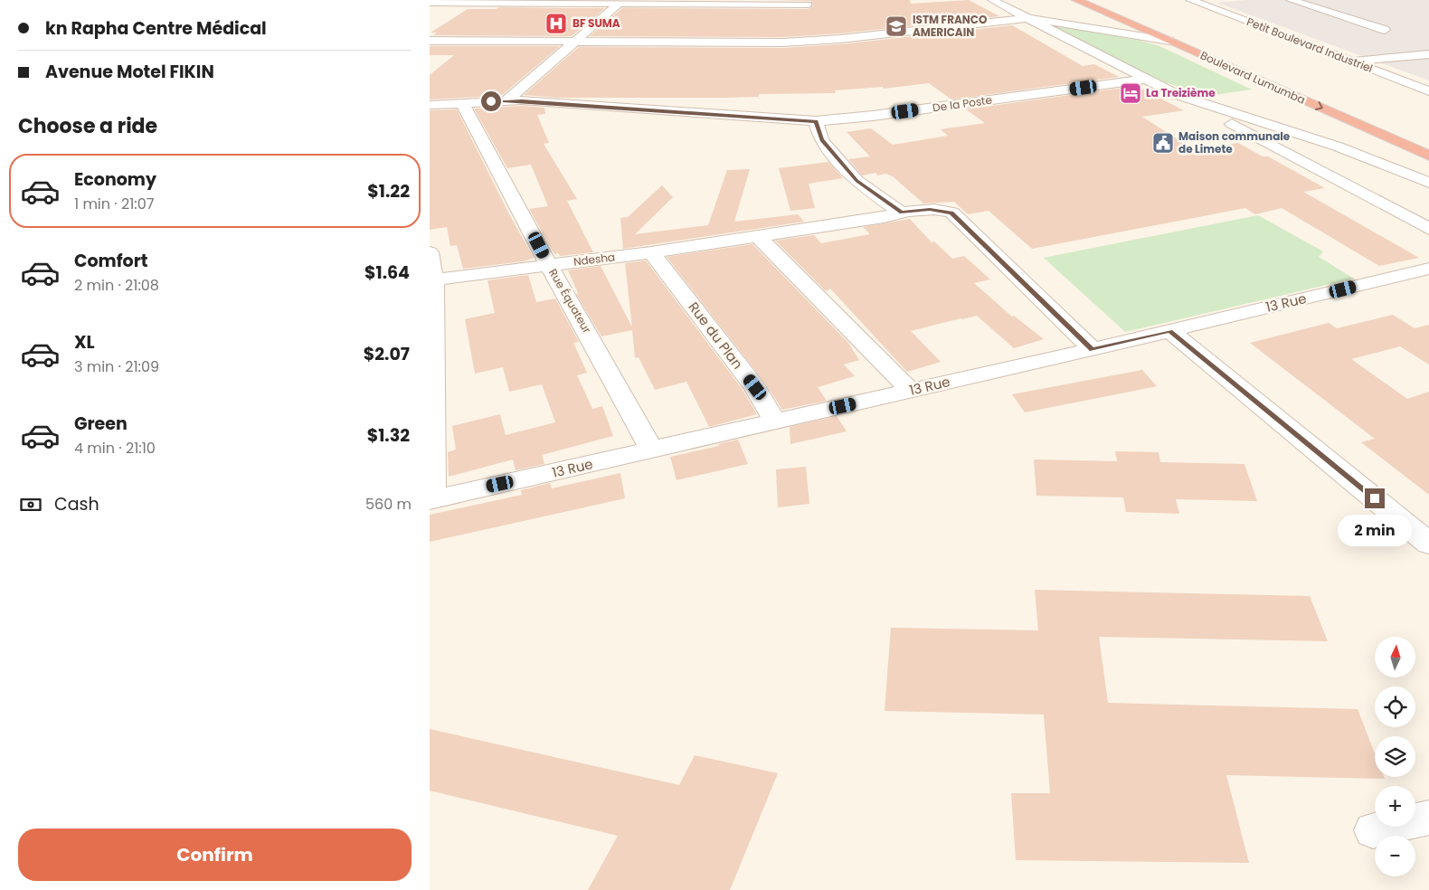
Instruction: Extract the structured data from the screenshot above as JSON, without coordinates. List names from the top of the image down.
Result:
{
  "streets": {
    "highway": ["Boulevard Lumumba"],
    "street": [
      "Petit Boulevard Industriel",
      "De la Poste",
      "Ndesha",
      "Rue Équateur",
      "13 Rue",
      "Rue du Plan"
    ]
  },
  "crossings": [
    ["De la Poste", "Rue Équateur"],
    ["Ndesha", "Rue Équateur"],
    ["Ndesha", "13 Rue"],
    ["Ndesha", "Rue du Plan"],
    ["Rue Équateur", "13 Rue"],
    ["13 Rue", "Rue du Plan"]
  ],
  "places": {
    "hospital": ["BF SUMA"],
    "school or university": ["ISTM FRANCO AMERICAIN"],
    "hotel": ["La Treizième"],
    "public building": ["Maison communale de Limete"]
  },
  "north": "top",
  "page": {
    "banner": ["kn Rapha Centre Médical", "Avenue Motel FIKIN"],
    "heading": "Choose a ride",
    "list": [
      {
        "name": "Economy",
        "note": "1 min · 21:07",
        "value": "$1.22"
      },
      {
        "name": "Comfort",
        "note": "2 min · 21:08",
        "value": "$1.64"
      },
      {
        "name": "XL",
        "note": "3 min · 21:09",
        "value": "$2.07"
      },
      {
        "name": "Green",
        "note": "4 min · 21:10",
        "value": "$1.32"
      }
    ],
    "pay": ["Cash", "560 m"],
    "bubble": "2 min",
    "map_buttons": ["+", "−"],
    "buttons": "Confirm"
  }
}
